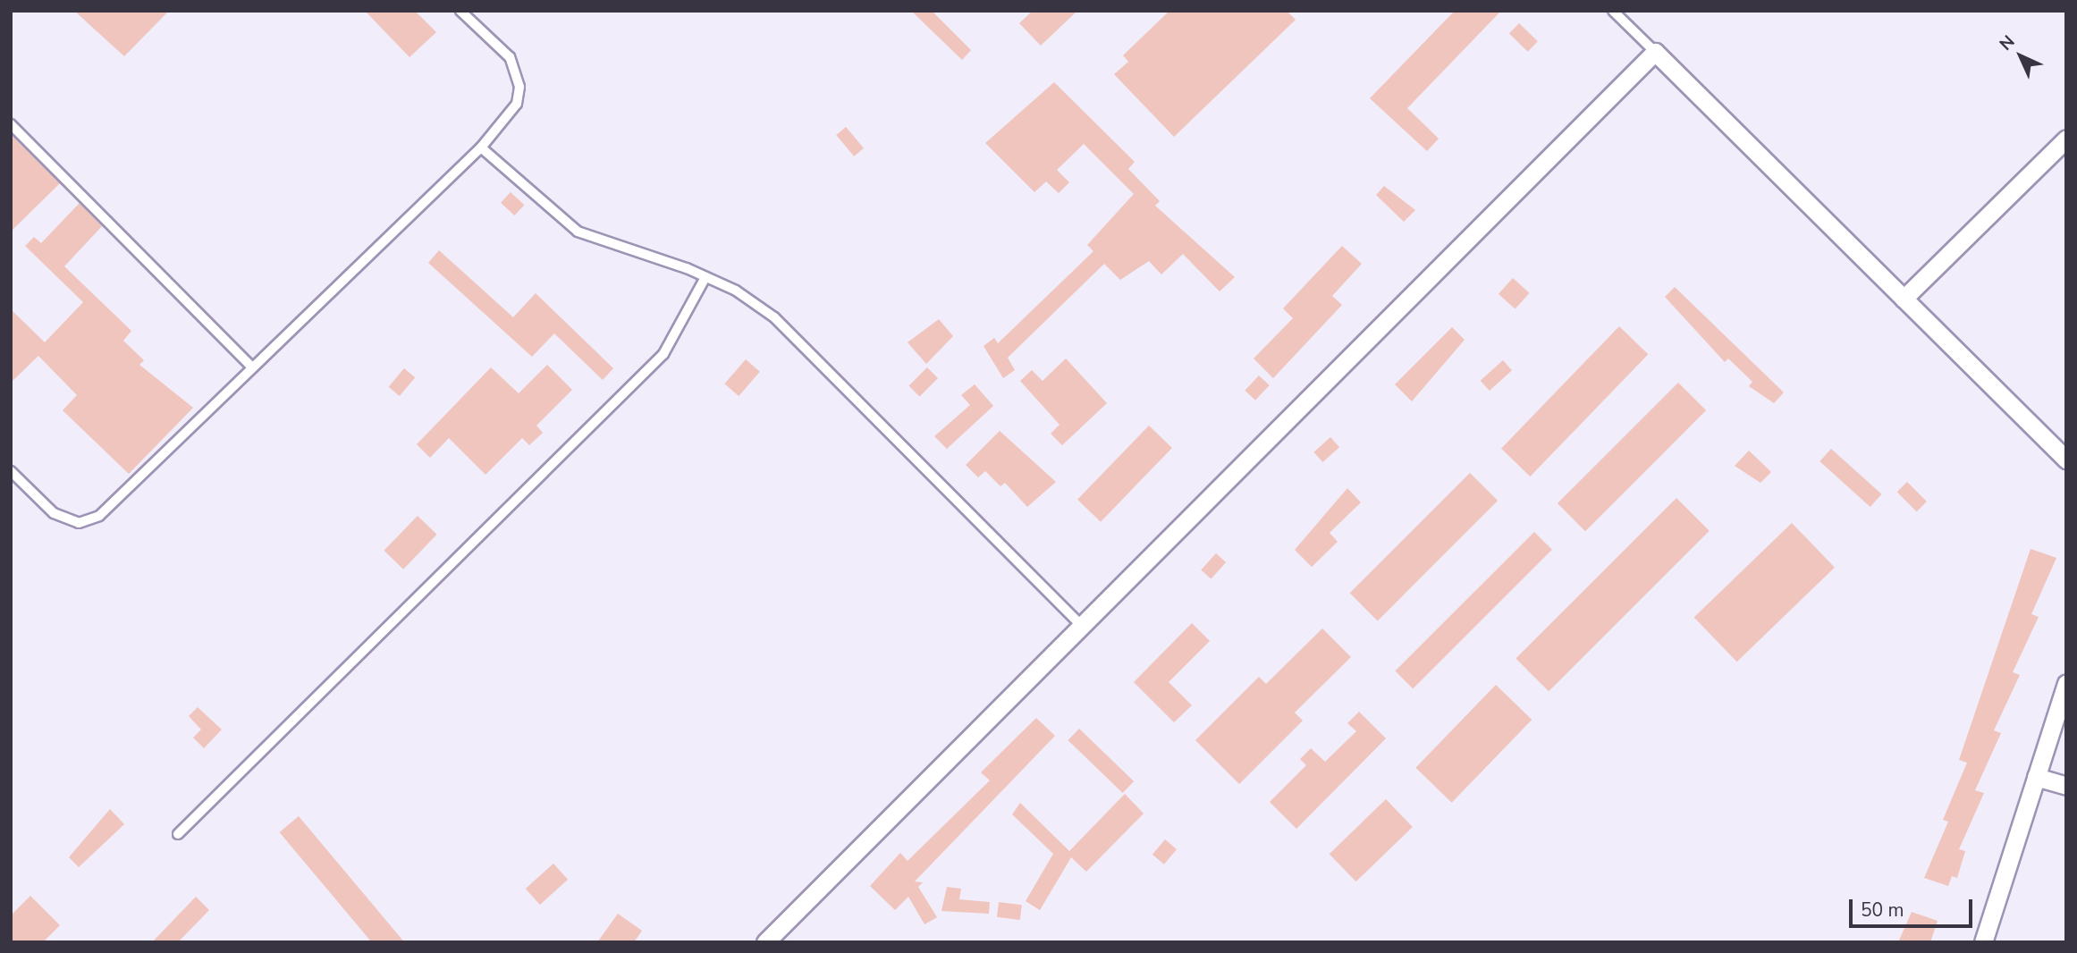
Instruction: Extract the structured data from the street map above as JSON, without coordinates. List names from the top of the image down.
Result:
{
  "scale_bar": "50 m",
  "north": "top left"
}
